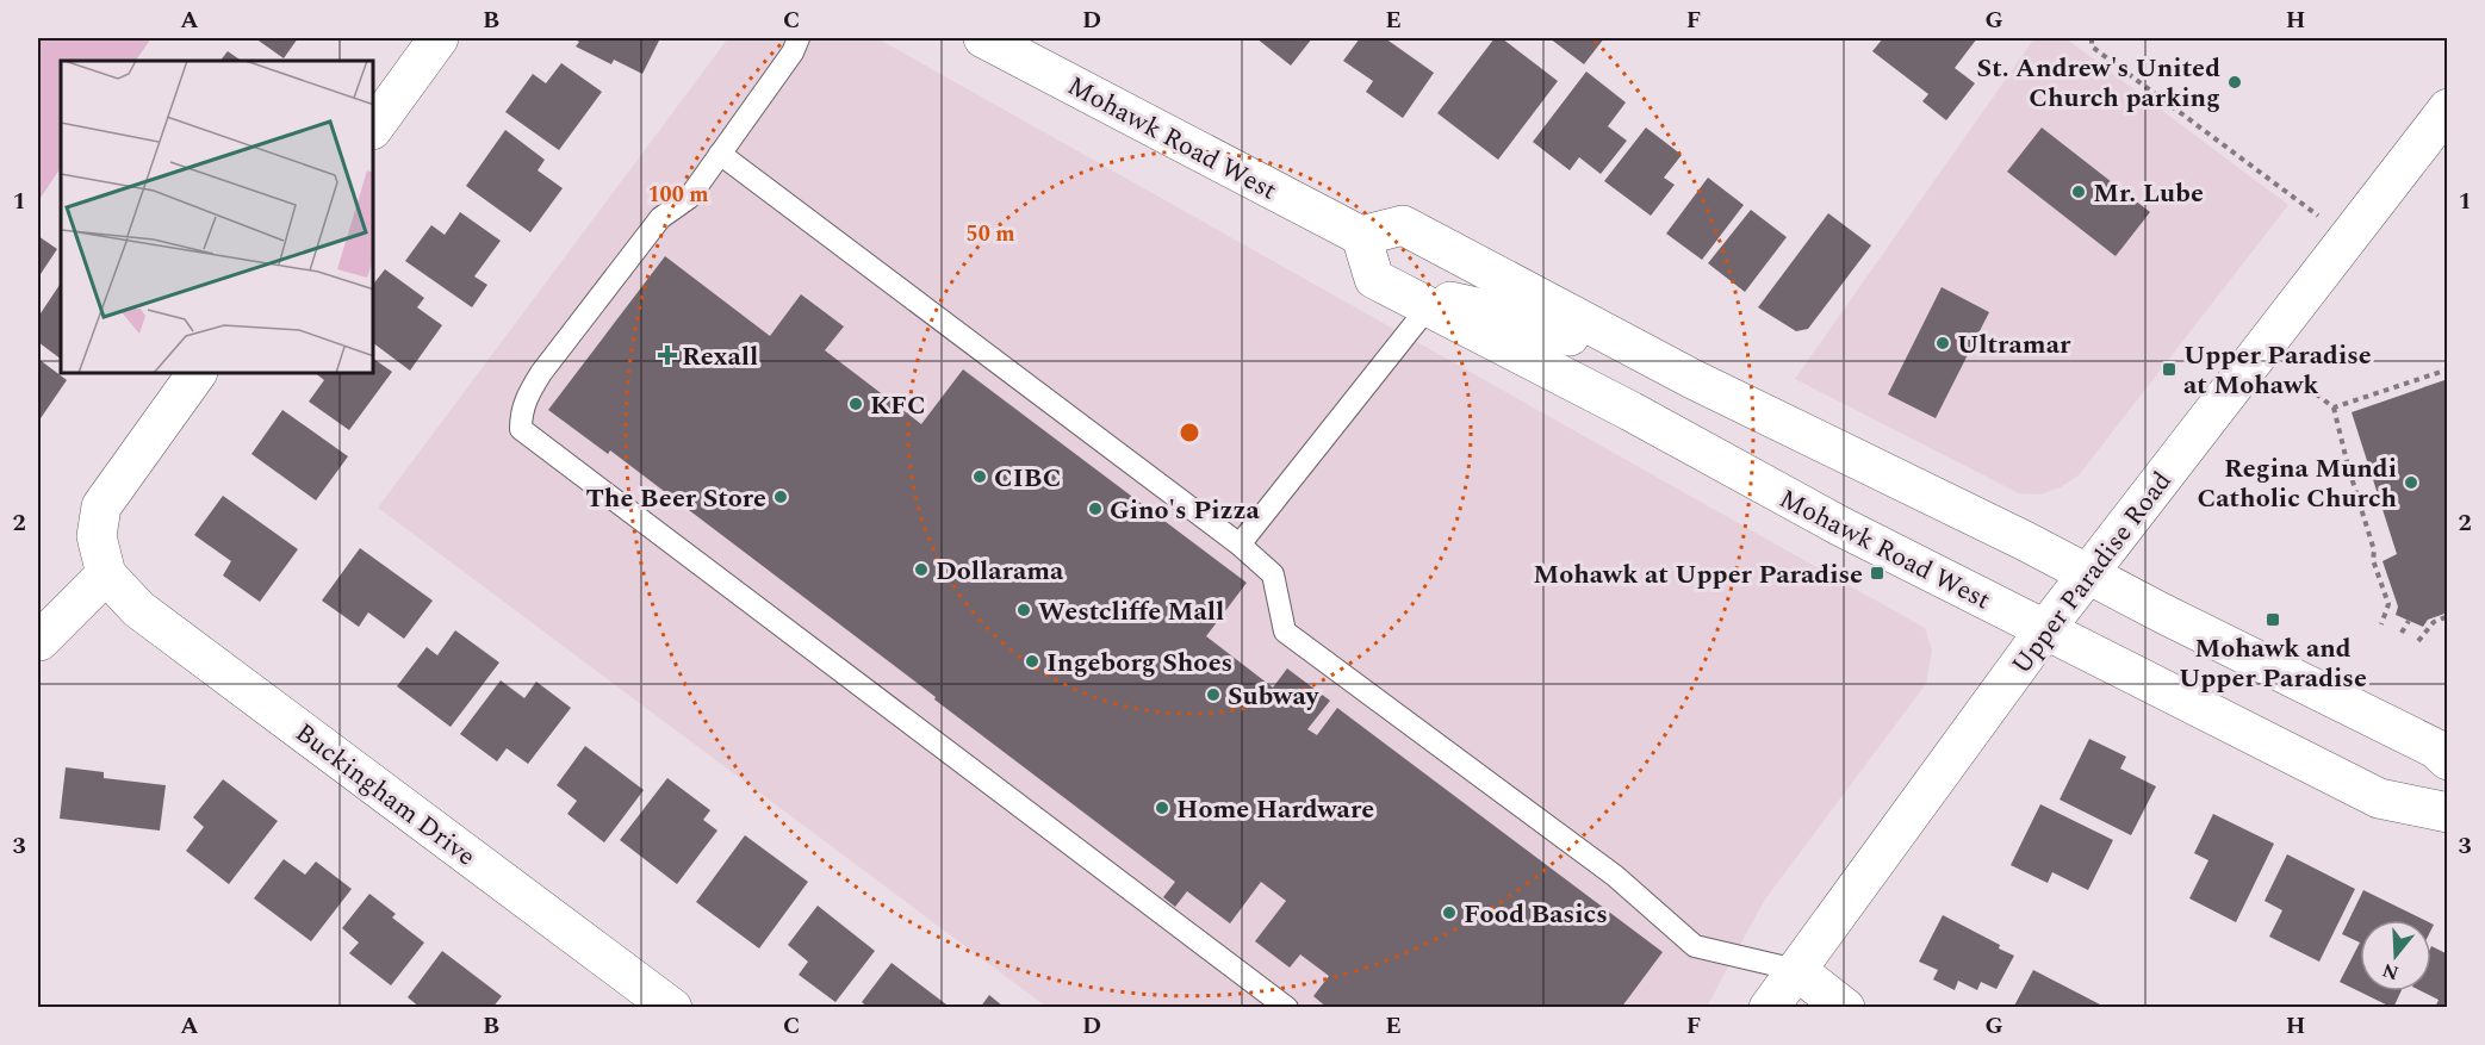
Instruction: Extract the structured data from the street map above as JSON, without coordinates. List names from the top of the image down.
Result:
{
  "streets": {
    "main road": ["Mohawk Road West", "Upper Paradise Road", "Buckingham Drive"]
  },
  "crossings": [
    ["Mohawk Road West", "Upper Paradise Road"]
  ],
  "places": {
    "other": [
      "St. Andrew's United Church parking",
      "Mr. Lube",
      "Ultramar",
      "KFC",
      "CIBC",
      "Regina Mundi Catholic Church",
      "The Beer Store",
      "Gino's Pizza",
      "Dollarama",
      "Westcliffe Mall",
      "Ingeborg Shoes",
      "Subway",
      "Home Hardware",
      "Food Basics"
    ],
    "health": ["Rexall"],
    "transit": ["Upper Paradise at Mohawk", "Mohawk at Upper Paradise", "Mohawk and Upper Paradise"]
  },
  "north": "bottom",
  "grid": {
    "columns": [
      "A",
      "B",
      "C",
      "D",
      "E",
      "F",
      "G",
      "H"
    ],
    "rows": ["1", "2", "3"]
  },
  "rings": ["100 m", "50 m"]
}
